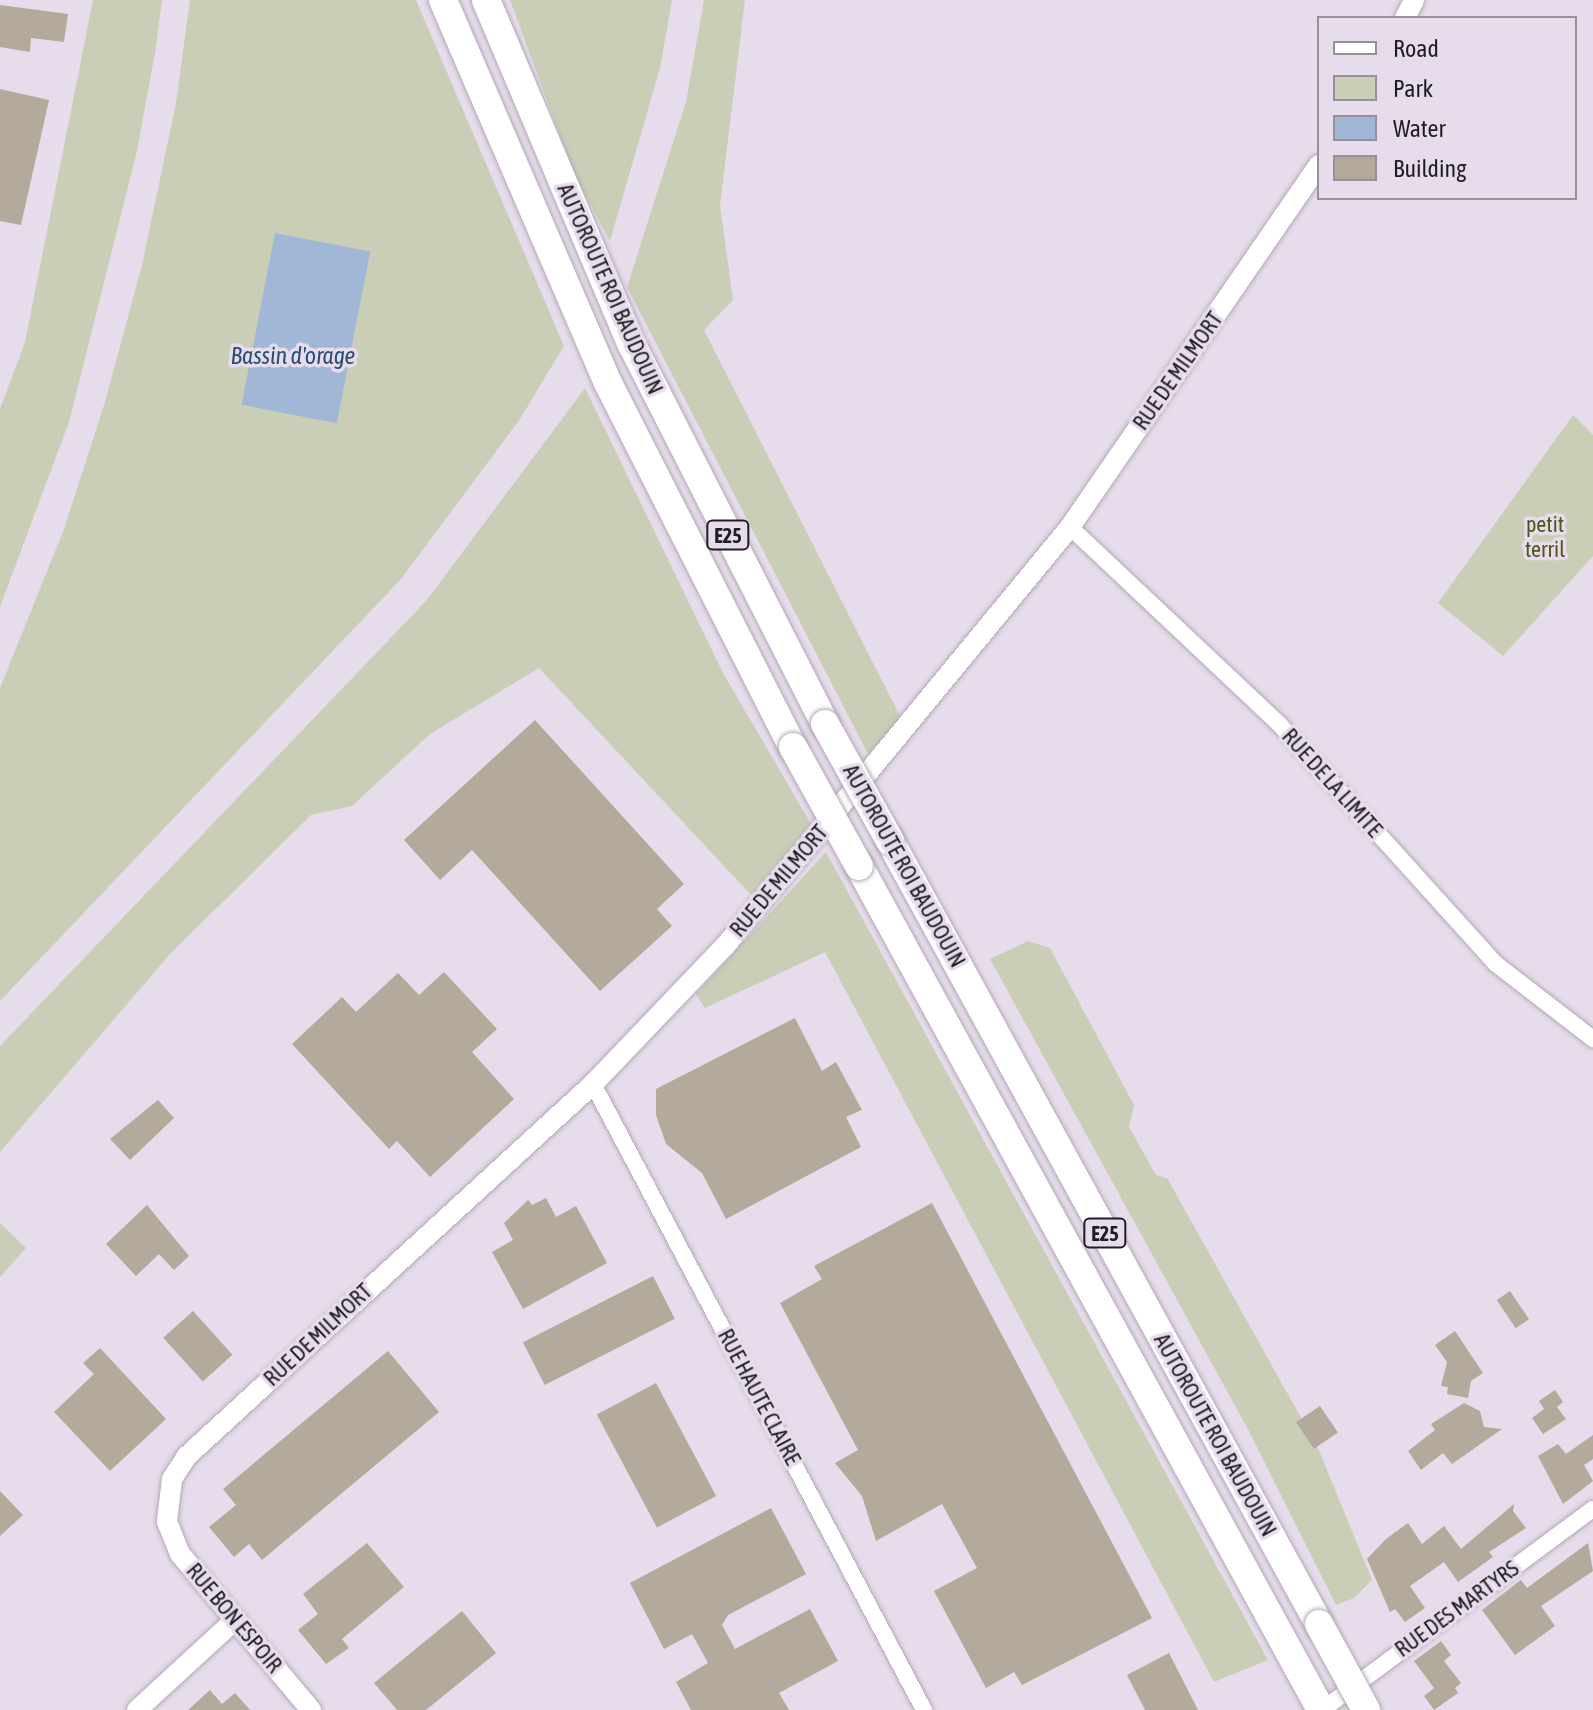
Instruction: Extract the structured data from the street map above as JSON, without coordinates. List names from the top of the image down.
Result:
{
  "streets": {
    "highway": ["AUTOROUTE ROI BAUDOUIN", "E25"],
    "street": [
      "RUE DE MILMORT",
      "RUE DE LA LIMITE",
      "RUE HAUTE CLAIRE",
      "RUE DES MARTYRS",
      "RUE BON ESPOIR"
    ]
  },
  "crossings": [
    ["AUTOROUTE ROI BAUDOUIN", "RUE DES MARTYRS"],
    ["RUE DE MILMORT", "RUE DE LA LIMITE"],
    ["RUE DE MILMORT", "RUE HAUTE CLAIRE"],
    ["RUE DE MILMORT", "RUE BON ESPOIR"]
  ],
  "water": ["Bassin d'orage"],
  "parks": ["petit terril"],
  "legend": [
    "Road",
    "Park",
    "Water",
    "Building"
  ]
}
